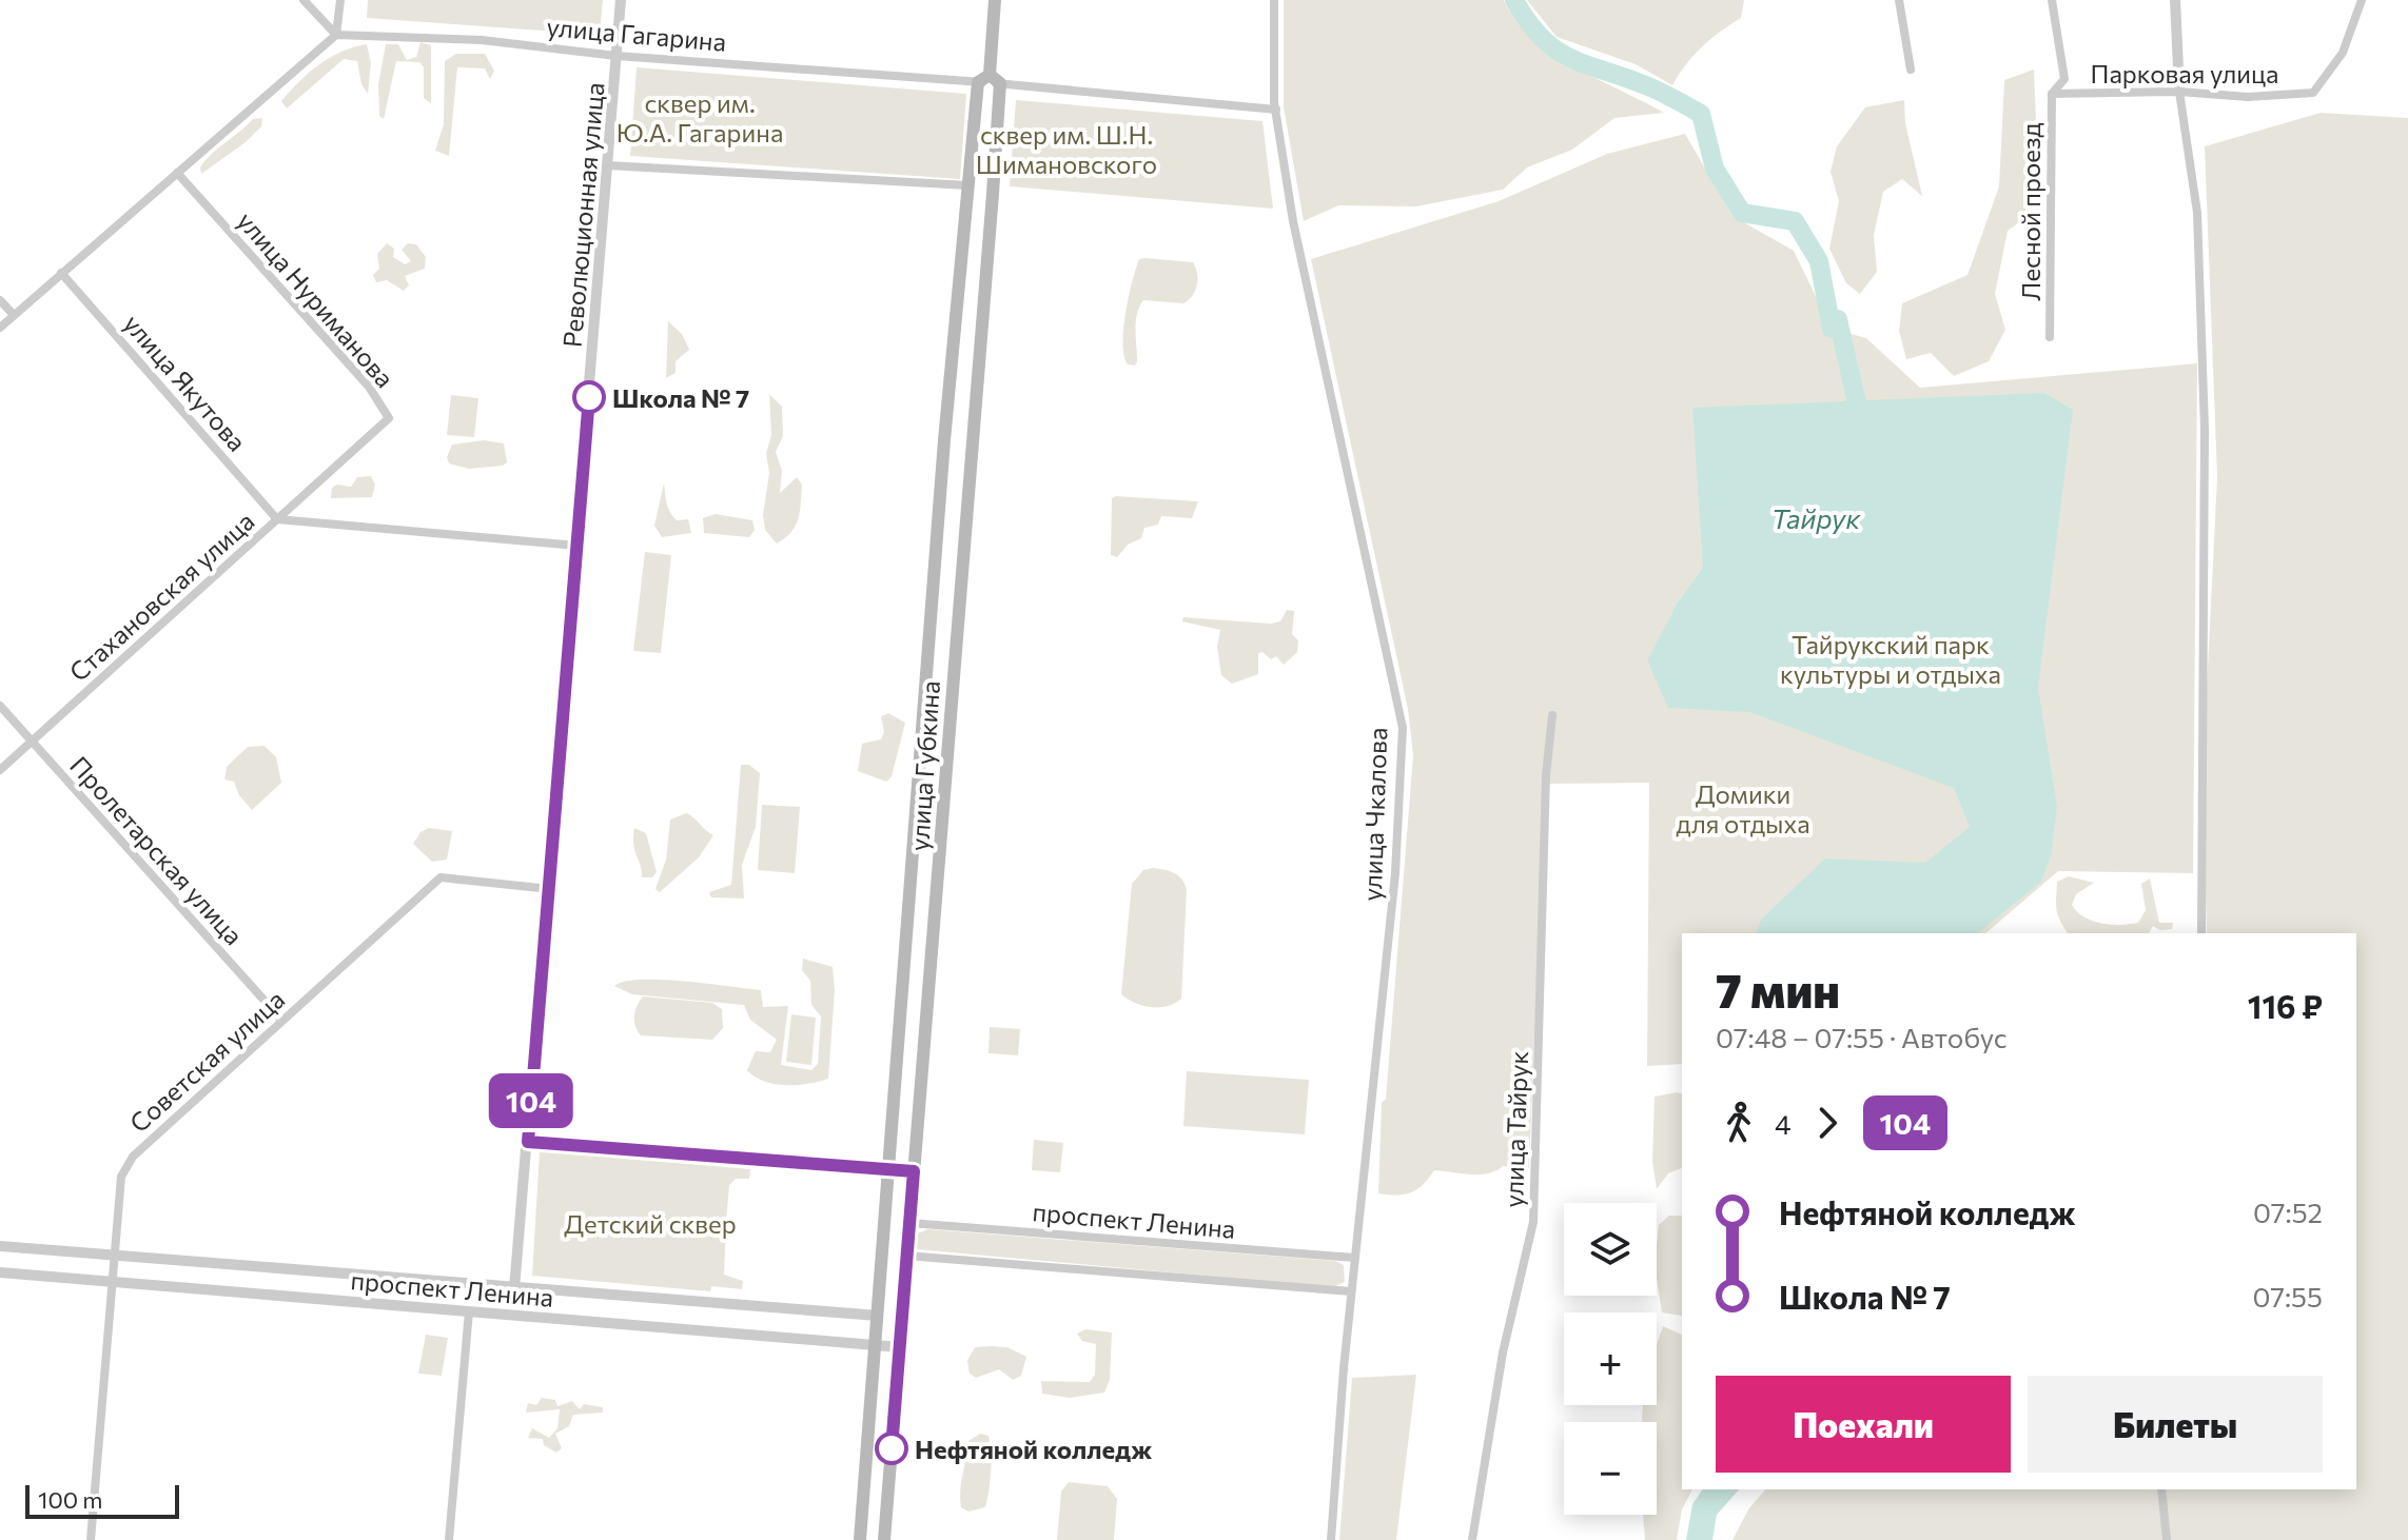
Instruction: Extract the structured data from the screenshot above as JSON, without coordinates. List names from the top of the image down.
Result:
{
  "streets": {
    "main road": ["улица Губкина"],
    "street": [
      "улица Гагарина",
      "Парковая улица",
      "Лесной проезд",
      "Революционная улица",
      "улица Нуриманова",
      "улица Якутова",
      "Стахановская улица",
      "улица Чкалова",
      "Пролетарская улица",
      "Советская улица",
      "улица Тайрук",
      "проспект Ленина"
    ]
  },
  "crossings": [
    ["улица Гагарина", "Революционная улица"],
    ["улица Гагарина", "улица Губкина"],
    ["улица Гагарина", "улица Чкалова"],
    ["Парковая улица", "Лесной проезд"],
    ["Революционная улица", "Стахановская улица"],
    ["Революционная улица", "Советская улица"],
    ["Революционная улица", "проспект Ленина"],
    ["улица Нуриманова", "улица Якутова"],
    ["улица Нуриманова", "Стахановская улица"],
    ["улица Якутова", "Стахановская улица"],
    ["Стахановская улица", "Пролетарская улица"],
    ["улица Губкина", "проспект Ленина"],
    ["улица Чкалова", "проспект Ленина"],
    ["Пролетарская улица", "Советская улица"],
    ["Советская улица", "проспект Ленина"]
  ],
  "water": ["Тайрук"],
  "parks": [
    "сквер им. Ю.А. Гагарина",
    "сквер им. Ш.Н. Шимановского",
    "Тайрукский парк культуры и отдыха",
    "Домики для отдыха",
    "Детский сквер"
  ],
  "places": ["Школа № 7", "Нефтяной колледж"],
  "lines": ["bus line 104"],
  "scale_bar": "100 m",
  "page": {
    "on_map": "104",
    "heading": ["7 мин", "07:48 – 07:55 · Автобус", "116 ₽"],
    "legs": ["4", "104"],
    "list": [
      {
        "name": "Нефтяной колледж",
        "value": "07:52"
      },
      {
        "name": "Школа № 7",
        "value": "07:55"
      }
    ],
    "map_buttons": ["+", "−"],
    "buttons": ["Поехали", "Билеты"],
    "scale": "100 m"
  }
}
